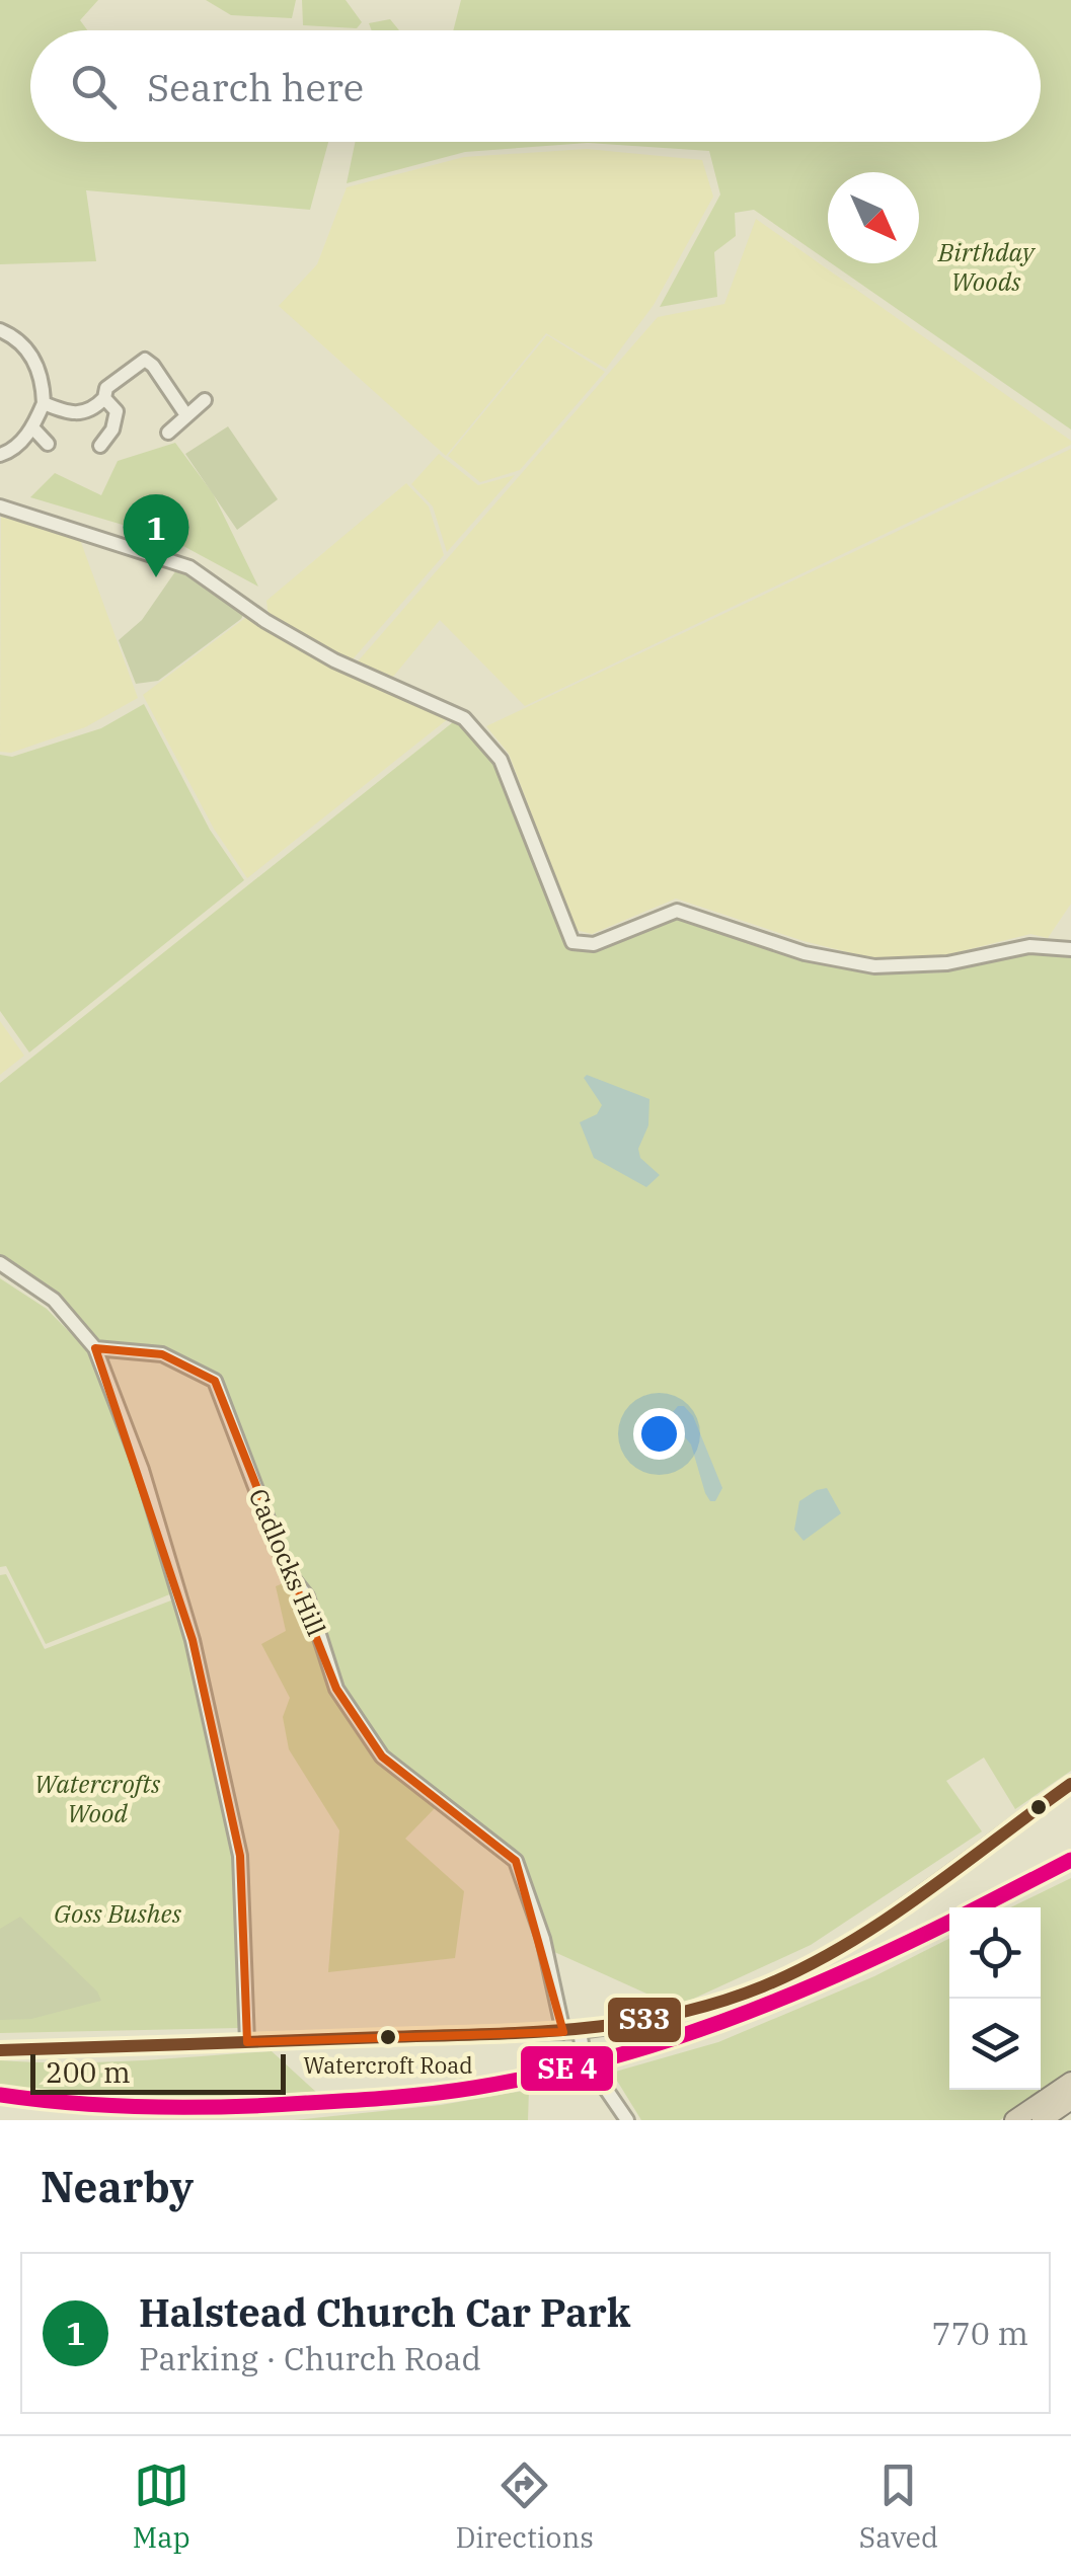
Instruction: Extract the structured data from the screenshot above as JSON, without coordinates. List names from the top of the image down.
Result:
{
  "streets": {
    "street": ["Cadlocks Hill"]
  },
  "parks": ["Birthday Woods", "Watercrofts Wood", "Goss Bushes"],
  "places": ["Watercroft Road"],
  "lines": ["transit line S33"],
  "scale_bar": "200 m",
  "north": "bottom right",
  "page": {
    "search": "Search here",
    "pins": "1",
    "scale": "200 m",
    "heading": "Nearby",
    "list": [
      {
        "mark": "1",
        "name": "Halstead Church Car Park",
        "note": "Parking · Church Road",
        "value": "770 m"
      }
    ],
    "nav": ["Map", "Directions", "Saved"]
  }
}
